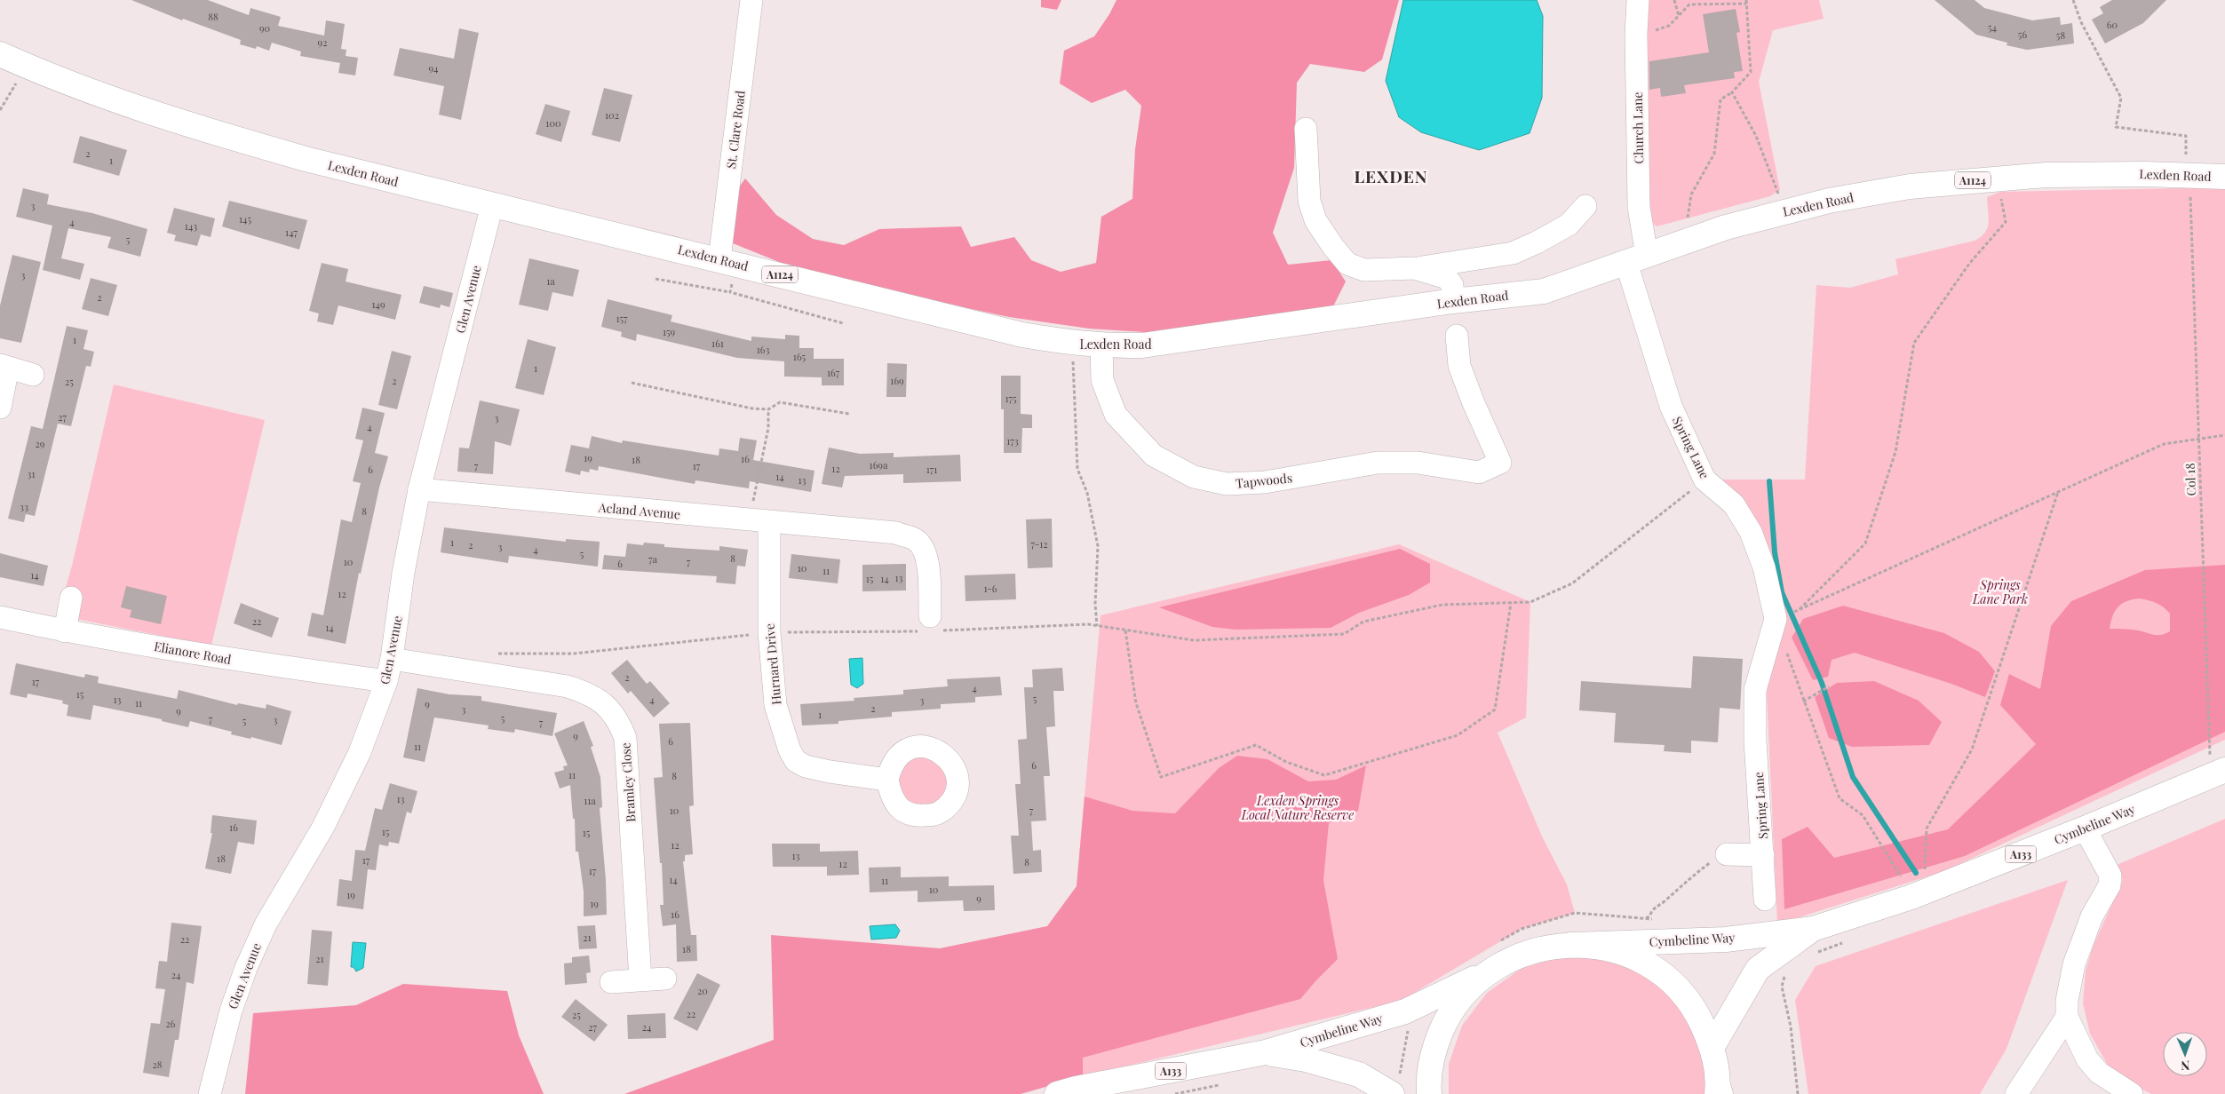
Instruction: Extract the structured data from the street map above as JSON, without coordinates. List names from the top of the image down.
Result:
{
  "streets": {
    "main road": [
      "Lexden Road",
      "A1124",
      "Cymbeline Way",
      "A133"
    ],
    "street": [
      "Church Lane",
      "St. Clare Road",
      "Glen Avenue",
      "Spring Lane",
      "Tapwoods",
      "Acland Avenue",
      "Elianore Road",
      "Hurnard Drive",
      "Bramley Close"
    ],
    "path": ["Col 18"]
  },
  "crossings": [
    ["Church Lane", "Lexden Road"],
    ["Church Lane", "Spring Lane"],
    ["St. Clare Road", "Lexden Road"],
    ["Lexden Road", "Glen Avenue"],
    ["Lexden Road", "Spring Lane"],
    ["Lexden Road", "Col 18"],
    ["Lexden Road", "Tapwoods"],
    ["Glen Avenue", "Acland Avenue"],
    ["Glen Avenue", "Elianore Road"],
    ["Glen Avenue", "Bramley Close"],
    ["Col 18", "Cymbeline Way"],
    ["Acland Avenue", "Hurnard Drive"]
  ],
  "districts": ["LEXDEN"],
  "parks": ["Springs Lane Park", "Lexden Springs Local Nature Reserve"],
  "house_numbers": [
    "88",
    "60",
    "54",
    "90",
    "56",
    "58",
    "92",
    "94",
    "102",
    "100",
    "2",
    "1",
    "3",
    "145",
    "4",
    "143",
    "147",
    "5",
    "3",
    "1a",
    "2",
    "149",
    "157",
    "159",
    "1",
    "161",
    "163",
    "165",
    "1",
    "167",
    "2",
    "169",
    "25",
    "175",
    "27",
    "3",
    "4",
    "173",
    "29",
    "19",
    "16",
    "18",
    "169a",
    "7",
    "17",
    "12",
    "6",
    "171",
    "31",
    "14",
    "13",
    "33",
    "8",
    "1",
    "7-12",
    "2",
    "3",
    "4",
    "5",
    "8",
    "7a",
    "10",
    "7",
    "6",
    "10",
    "11",
    "14",
    "13",
    "15",
    "14",
    "1-6",
    "12",
    "22",
    "14",
    "2",
    "17",
    "4",
    "15",
    "5",
    "13",
    "4",
    "3",
    "11",
    "9",
    "2",
    "3",
    "9",
    "1",
    "5",
    "7",
    "3",
    "5",
    "7",
    "9",
    "6",
    "11",
    "6",
    "11",
    "8",
    "13",
    "11a",
    "10",
    "7",
    "16",
    "15",
    "15",
    "12",
    "13",
    "18",
    "17",
    "8",
    "12",
    "17",
    "14",
    "11",
    "10",
    "19",
    "9",
    "19",
    "16",
    "21",
    "22",
    "18",
    "21",
    "24",
    "20",
    "22",
    "25",
    "26",
    "27",
    "24",
    "28"
  ],
  "north": "bottom"
}
